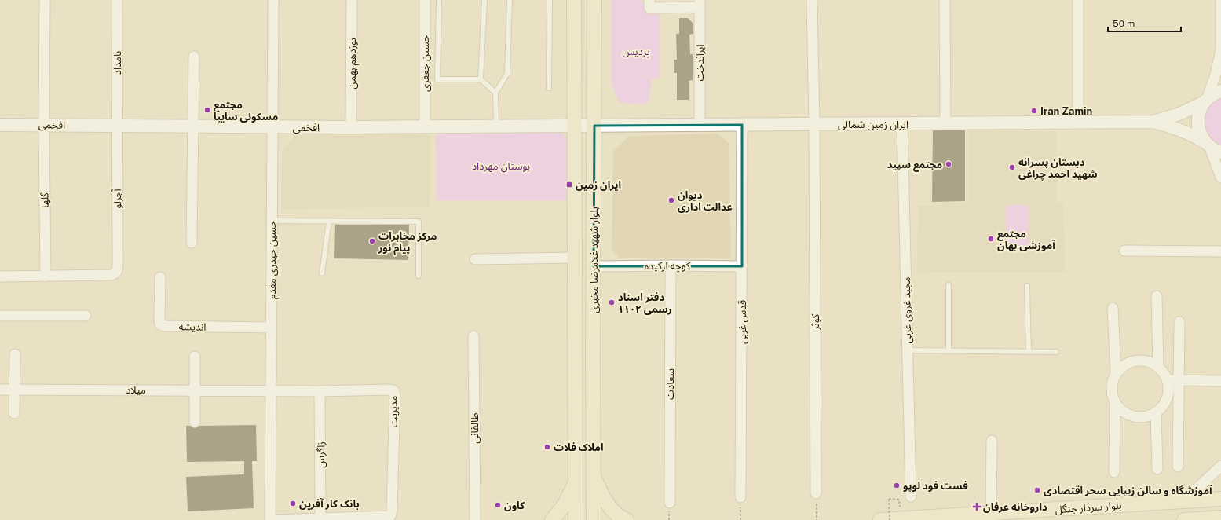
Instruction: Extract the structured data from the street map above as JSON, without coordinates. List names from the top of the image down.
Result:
{
  "streets": {
    "main road": ["بلوار شهید غلامرضا مخبری", "بلوار سردار جنگل"],
    "street": [
      "بامداد",
      "ایراندخت",
      "نوزدهم بهمن",
      "حسین جعفری",
      "ایران زمین شمالی",
      "افخمی",
      "آجرلو",
      "گلها",
      "حسین حیدری مقدم",
      "کوچه ارکیده",
      "مجید غروی غربی",
      "قدس غربی",
      "کوثر",
      "اندیشه",
      "سعادت",
      "میلاد",
      "مدیریت",
      "طالقانی",
      "زاگرس"
    ]
  },
  "crossings": [
    ["بامداد", "افخمی"],
    ["بامداد", "آجرلو"],
    ["ایراندخت", "ایران زمین شمالی"],
    ["نوزدهم بهمن", "افخمی"],
    ["حسین جعفری", "افخمی"],
    ["ایران زمین شمالی", "افخمی"],
    ["ایران زمین شمالی", "بلوار شهید غلامرضا مخبری"],
    ["ایران زمین شمالی", "مجید غروی غربی"],
    ["ایران زمین شمالی", "قدس غربی"],
    ["ایران زمین شمالی", "کوثر"],
    ["افخمی", "آجرلو"],
    ["افخمی", "گلها"],
    ["افخمی", "حسین حیدری مقدم"],
    ["افخمی", "بلوار شهید غلامرضا مخبری"],
    ["آجرلو", "گلها"],
    ["حسین حیدری مقدم", "اندیشه"],
    ["حسین حیدری مقدم", "میلاد"],
    ["حسین حیدری مقدم", "مدیریت"],
    ["بلوار شهید غلامرضا مخبری", "کوچه ارکیده"],
    ["کوچه ارکیده", "قدس غربی"],
    ["کوچه ارکیده", "سعادت"],
    ["میلاد", "مدیریت"],
    ["مدیریت", "زاگرس"]
  ],
  "parks": ["پردیس", "بوستان مهرداد"],
  "places": {
    "other": [
      "مجتمع مسکونی سایپا",
      "Iran Zamin",
      "مجتمع سپید",
      "دبستان پسرانه شهید احمد چراغی",
      "دیوان عدالت اداری",
      "مجتمع آموزشی بهان",
      "مرکز مخابرات پیام نور",
      "دفتر اسناد رسمی ۱۱۰۲",
      "املاک فلات",
      "فست فود لوپو",
      "آموزشگاه و سالن زیبایی سحر اقتصادی",
      "بانک کار آفرین",
      "کاون"
    ],
    "transit": ["ایران زمین"],
    "health": ["داروخانه عرفان"]
  },
  "scale_bar": "50 m"
}
